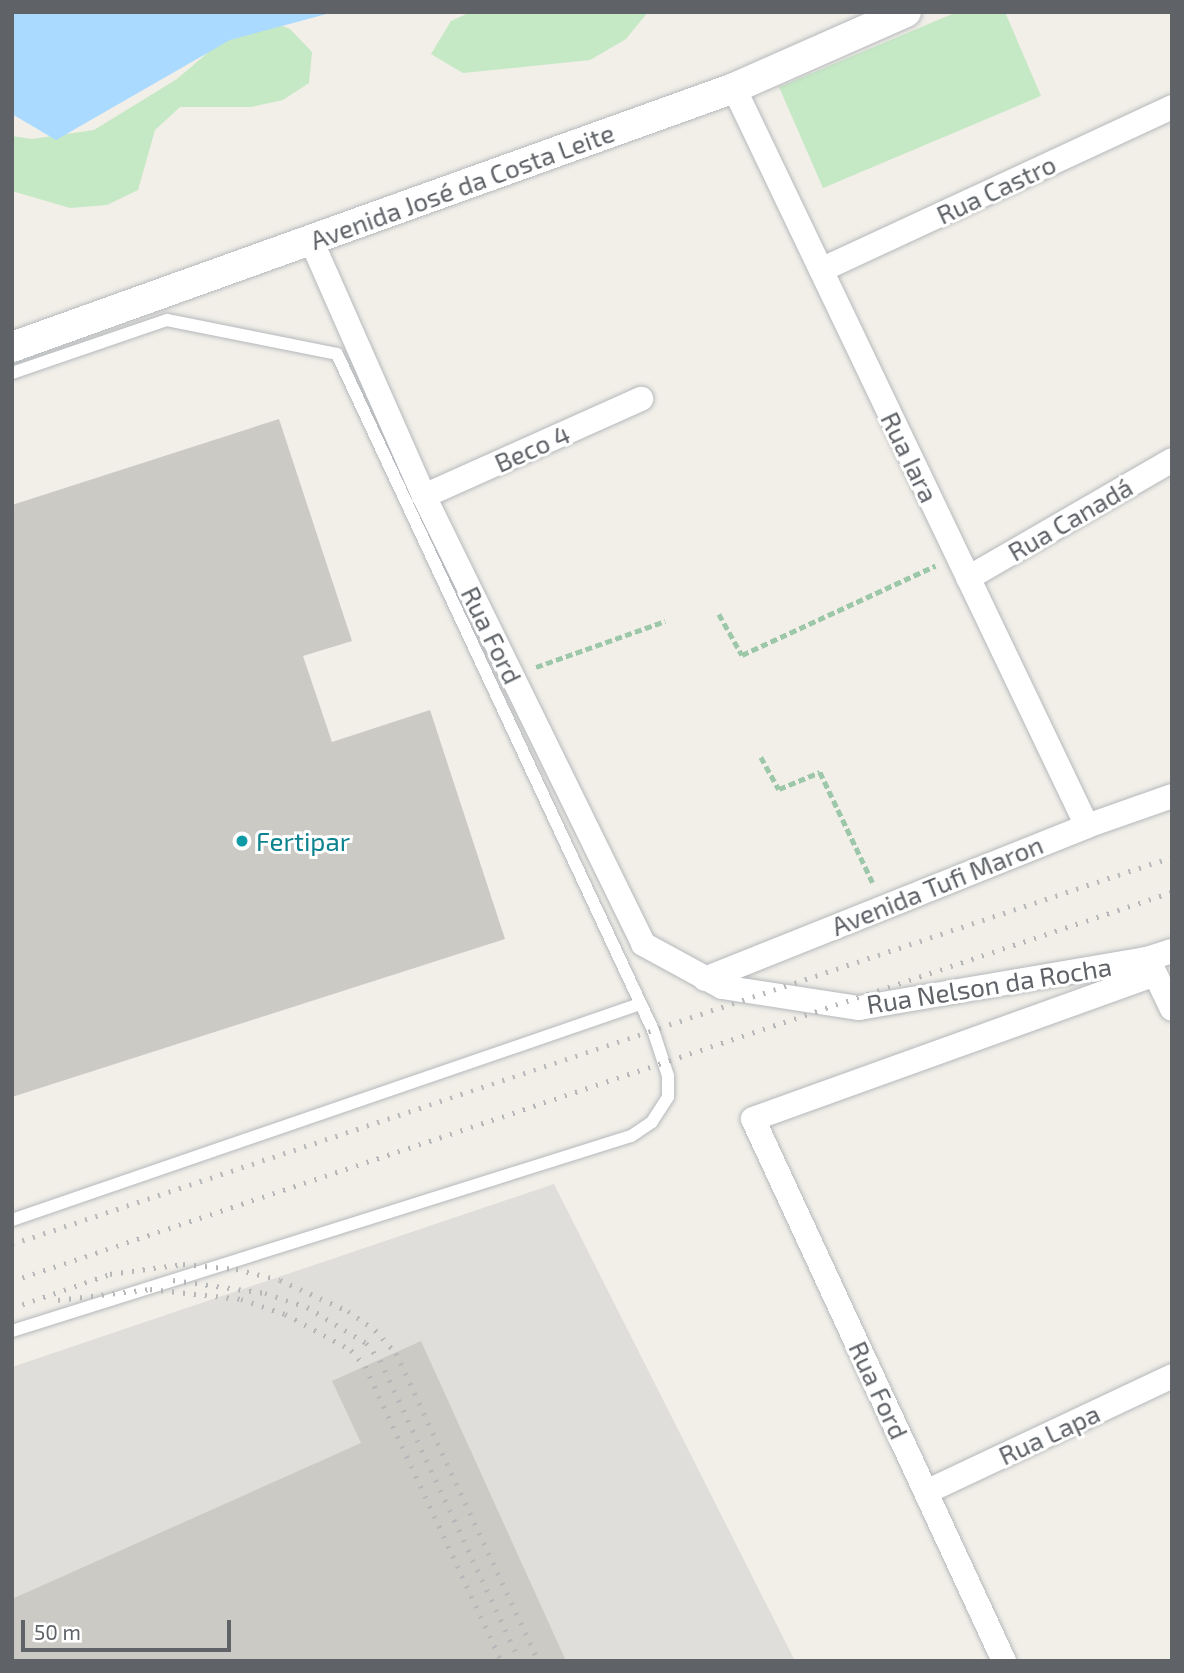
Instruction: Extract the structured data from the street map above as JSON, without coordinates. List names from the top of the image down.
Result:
{
  "streets": {
    "street": [
      "Avenida José da Costa Leite",
      "Rua Castro",
      "Beco 4",
      "Rua Iara",
      "Rua Canadá",
      "Rua Ford",
      "Avenida Tufi Maron",
      "Rua Nelson da Rocha",
      "Rua Lapa"
    ]
  },
  "crossings": [
    ["Avenida José da Costa Leite", "Rua Iara"],
    ["Avenida José da Costa Leite", "Rua Ford"],
    ["Rua Castro", "Rua Iara"],
    ["Beco 4", "Rua Ford"],
    ["Rua Iara", "Rua Canadá"],
    ["Rua Iara", "Avenida Tufi Maron"],
    ["Rua Ford", "Avenida Tufi Maron"],
    ["Rua Ford", "Rua Nelson da Rocha"],
    ["Rua Ford", "Rua Lapa"],
    ["Avenida Tufi Maron", "Rua Nelson da Rocha"]
  ],
  "places": ["Fertipar"],
  "scale_bar": "50 m"
}
